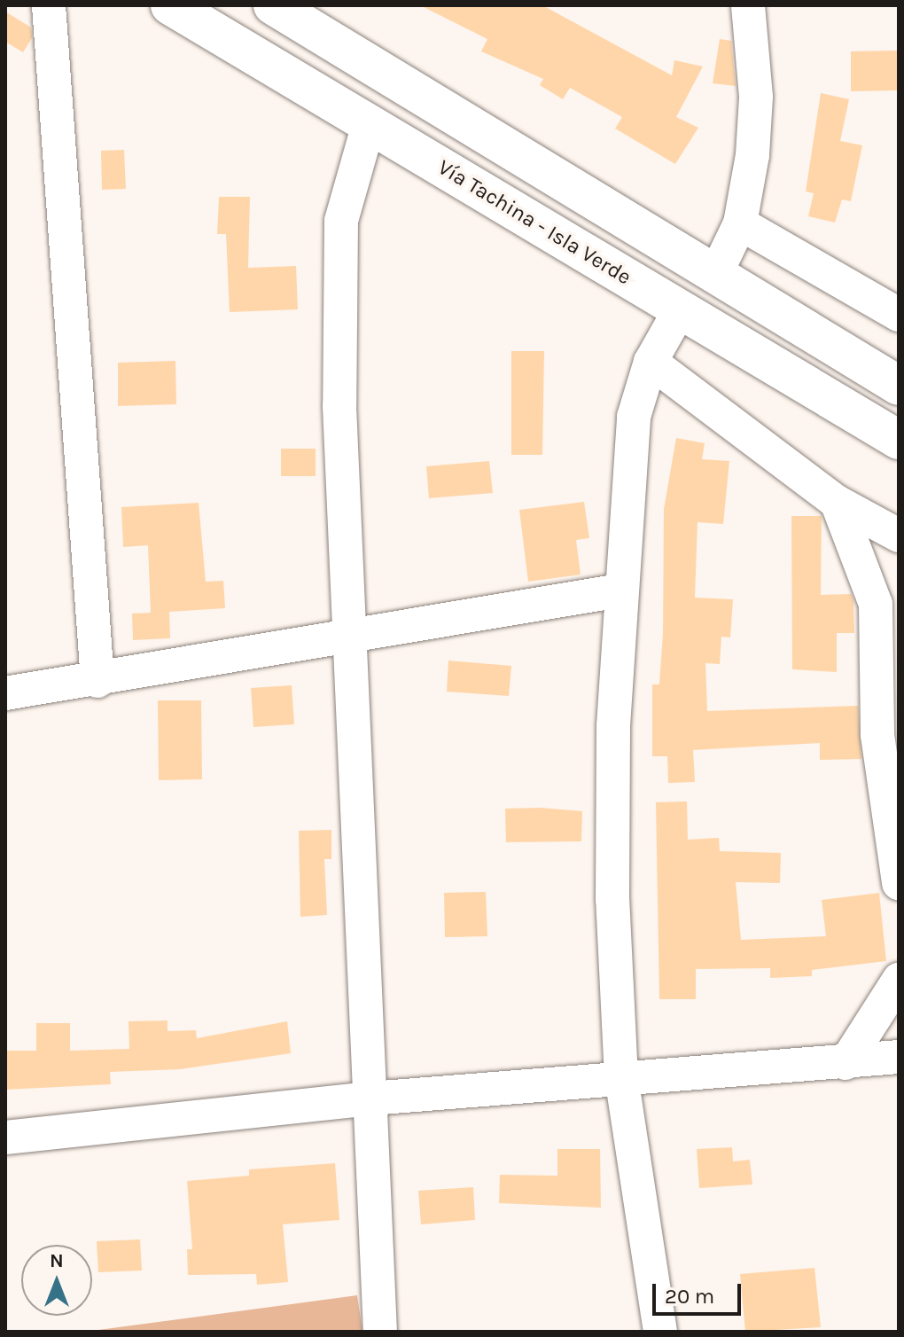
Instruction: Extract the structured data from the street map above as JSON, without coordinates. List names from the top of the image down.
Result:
{
  "streets": {
    "main road": ["Vía Tachina - Isla Verde"]
  },
  "scale_bar": "20 m",
  "north": "top"
}
